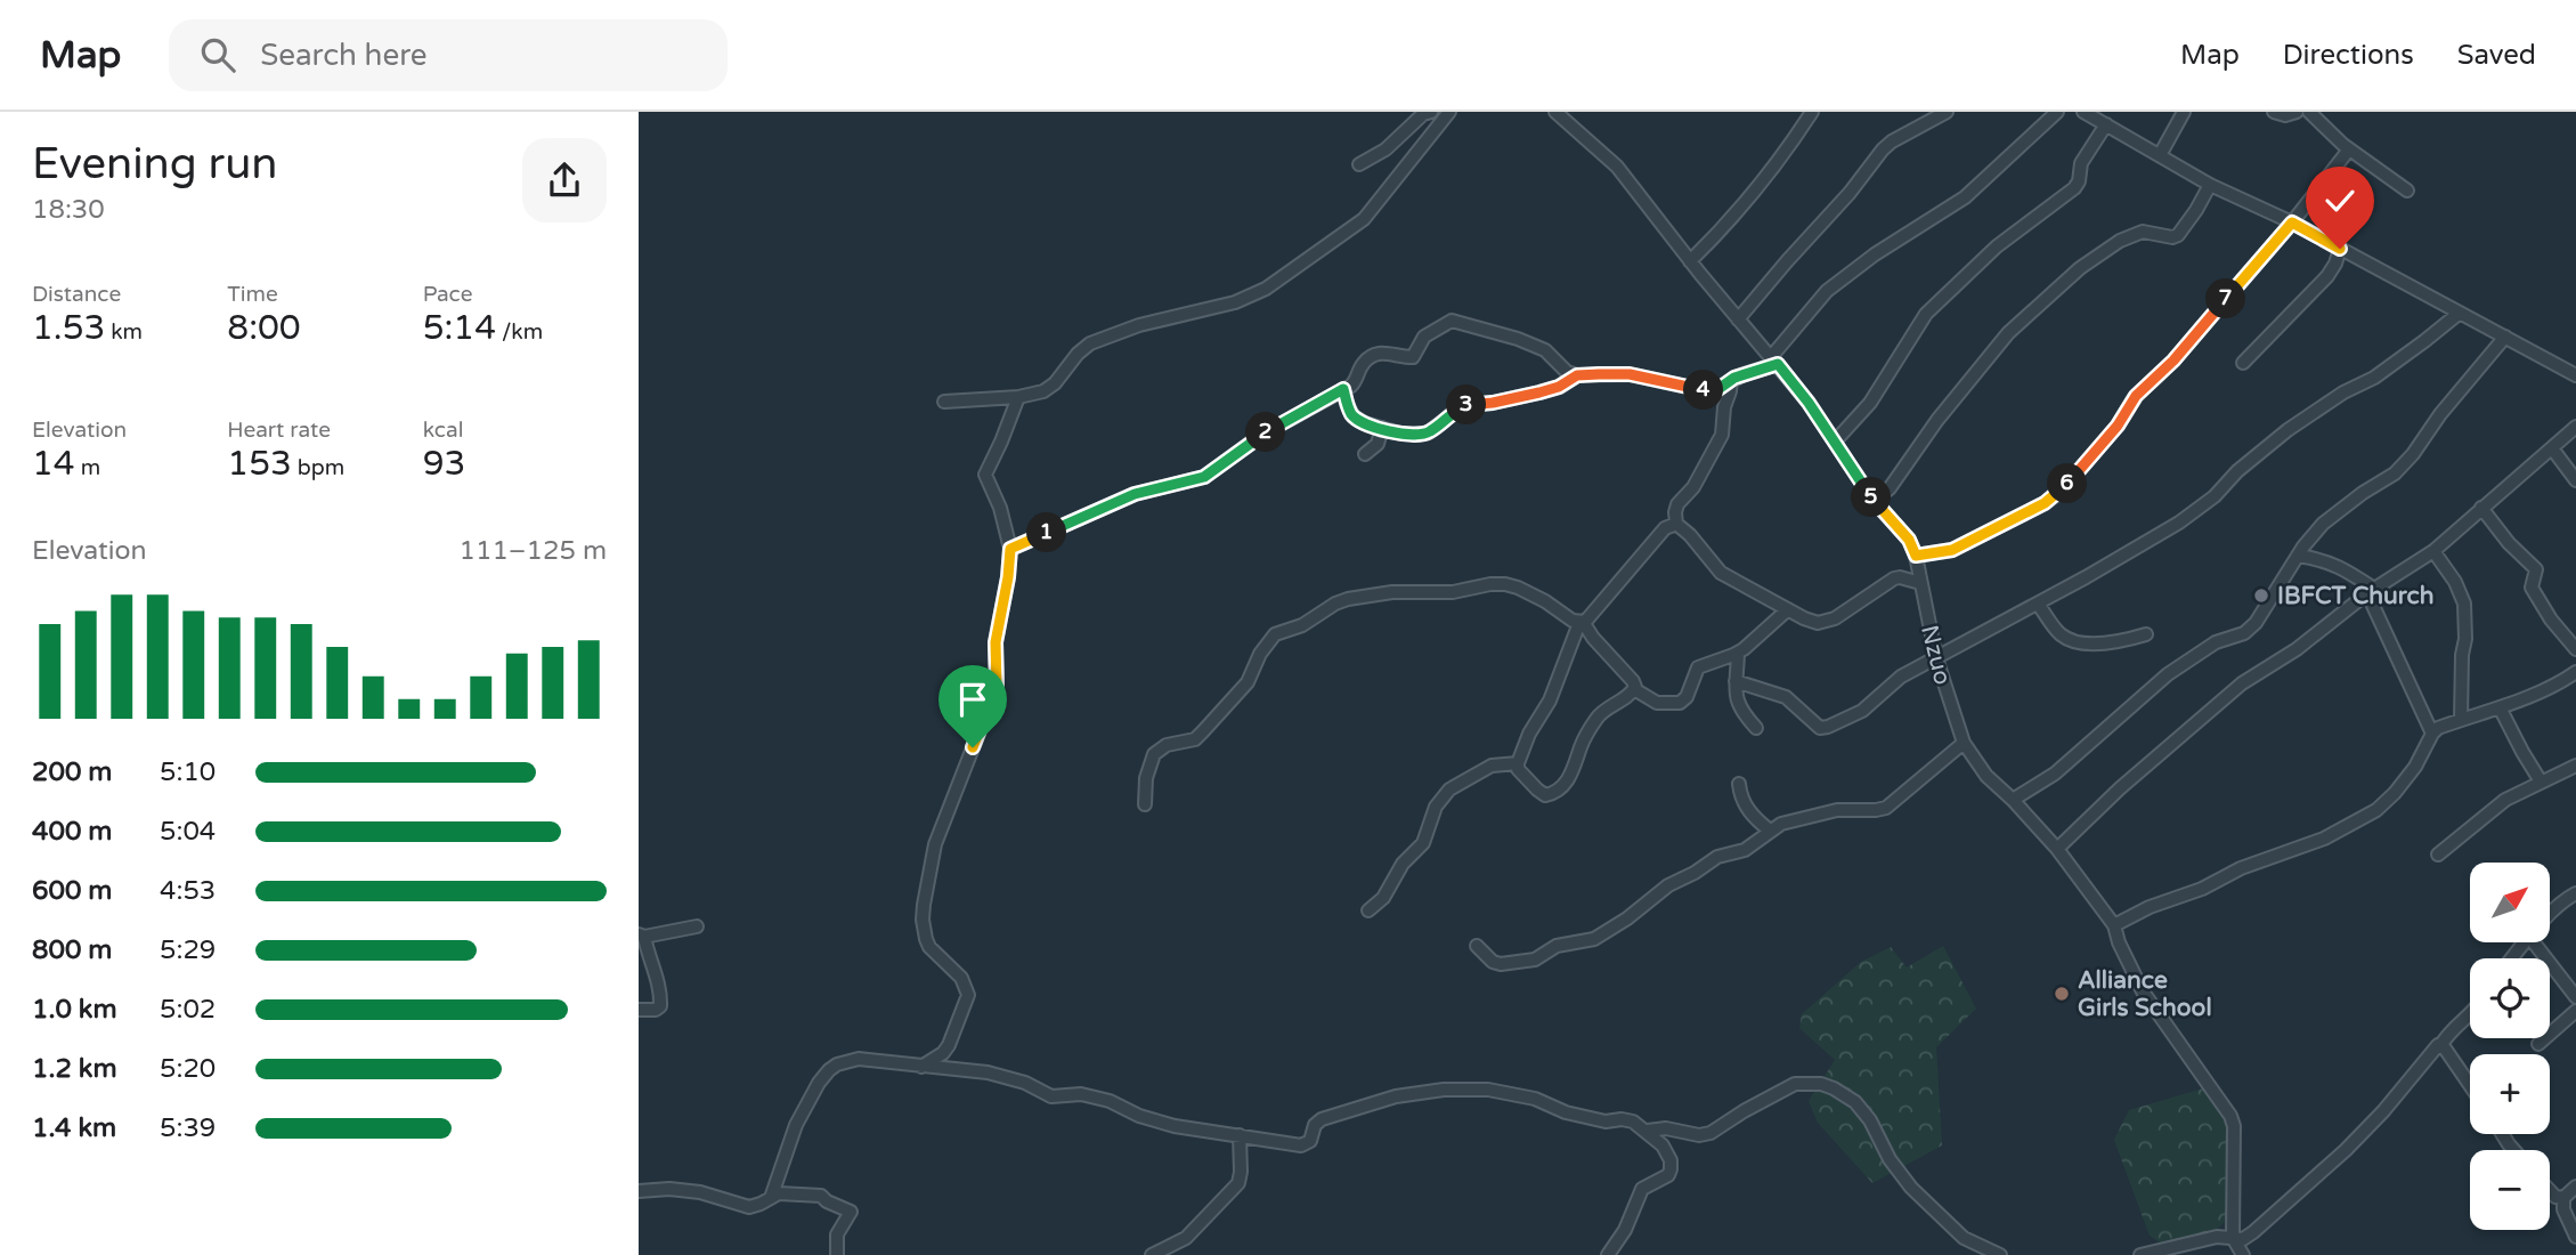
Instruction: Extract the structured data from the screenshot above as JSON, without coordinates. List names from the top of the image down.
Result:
{
  "streets": {
    "street": ["Nzuo"]
  },
  "places": ["IBFCT Church", "Alliance Girls School"],
  "north": "top right",
  "page": {
    "header": "Map",
    "search": "Search here",
    "nav": ["Map", "Directions", "Saved"],
    "heading": ["Evening run", "18:30"],
    "stats": [
      ["Distance", "1.53 km"],
      ["Time", "8:00"],
      ["Pace", "5:14 /km"],
      ["Elevation", "14 m"],
      ["Heart rate", "153 bpm"],
      ["kcal", "93"]
    ],
    "pins": [
      "7",
      "4",
      "3",
      "2",
      "6",
      "5",
      "1"
    ],
    "chart": ["Elevation", "111–125 m"],
    "list": [
      {
        "name": "200 m",
        "note": "5:10"
      },
      {
        "name": "400 m",
        "note": "5:04"
      },
      {
        "name": "600 m",
        "note": "4:53"
      },
      {
        "name": "800 m",
        "note": "5:29"
      },
      {
        "name": "1.0 km",
        "note": "5:02"
      },
      {
        "name": "1.2 km",
        "note": "5:20"
      },
      {
        "name": "1.4 km",
        "note": "5:39"
      }
    ],
    "map_buttons": ["+", "−"]
  }
}
